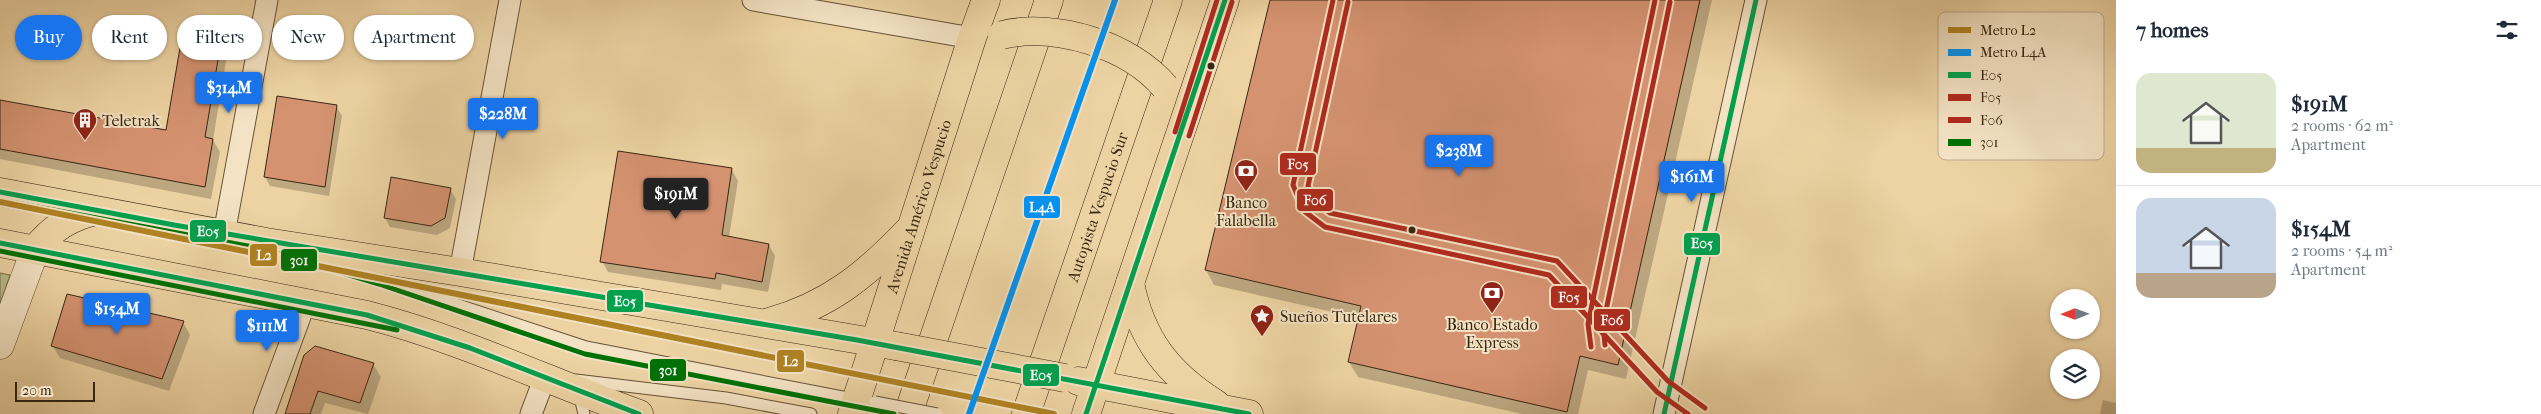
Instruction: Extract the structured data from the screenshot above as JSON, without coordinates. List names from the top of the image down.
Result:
{
  "streets": {
    "main road": ["Avenida Américo Vespucio", "Autopista Vespucio Sur"]
  },
  "places": {
    "building": ["Teletrak"],
    "bank": ["Banco Falabella", "Banco Estado Express"],
    "place": ["Sueños Tutelares"]
  },
  "lines": [
    "metro line L4A",
    "transit line E05",
    "transit line F05",
    "transit line F06",
    "transit line 301",
    "metro line L2"
  ],
  "legend": [
    "Metro L2",
    "Metro L4A",
    "E05",
    "F05",
    "F06",
    "301"
  ],
  "scale_bar": "20 m",
  "north": "left",
  "page": {
    "heading": "7 homes",
    "chip": [
      "Buy",
      "Rent",
      "Filters",
      "New",
      "Apartment"
    ],
    "list": [
      {
        "name": "$191M",
        "note": "2 rooms · 62 m² · Apartment"
      },
      {
        "name": "$154M",
        "note": "2 rooms · 54 m² · Apartment"
      }
    ],
    "price": [
      "$314M",
      "$228M",
      "$238M",
      "$161M",
      "$191M",
      "$154M",
      "$111M"
    ],
    "scale": "20 m"
  }
}
